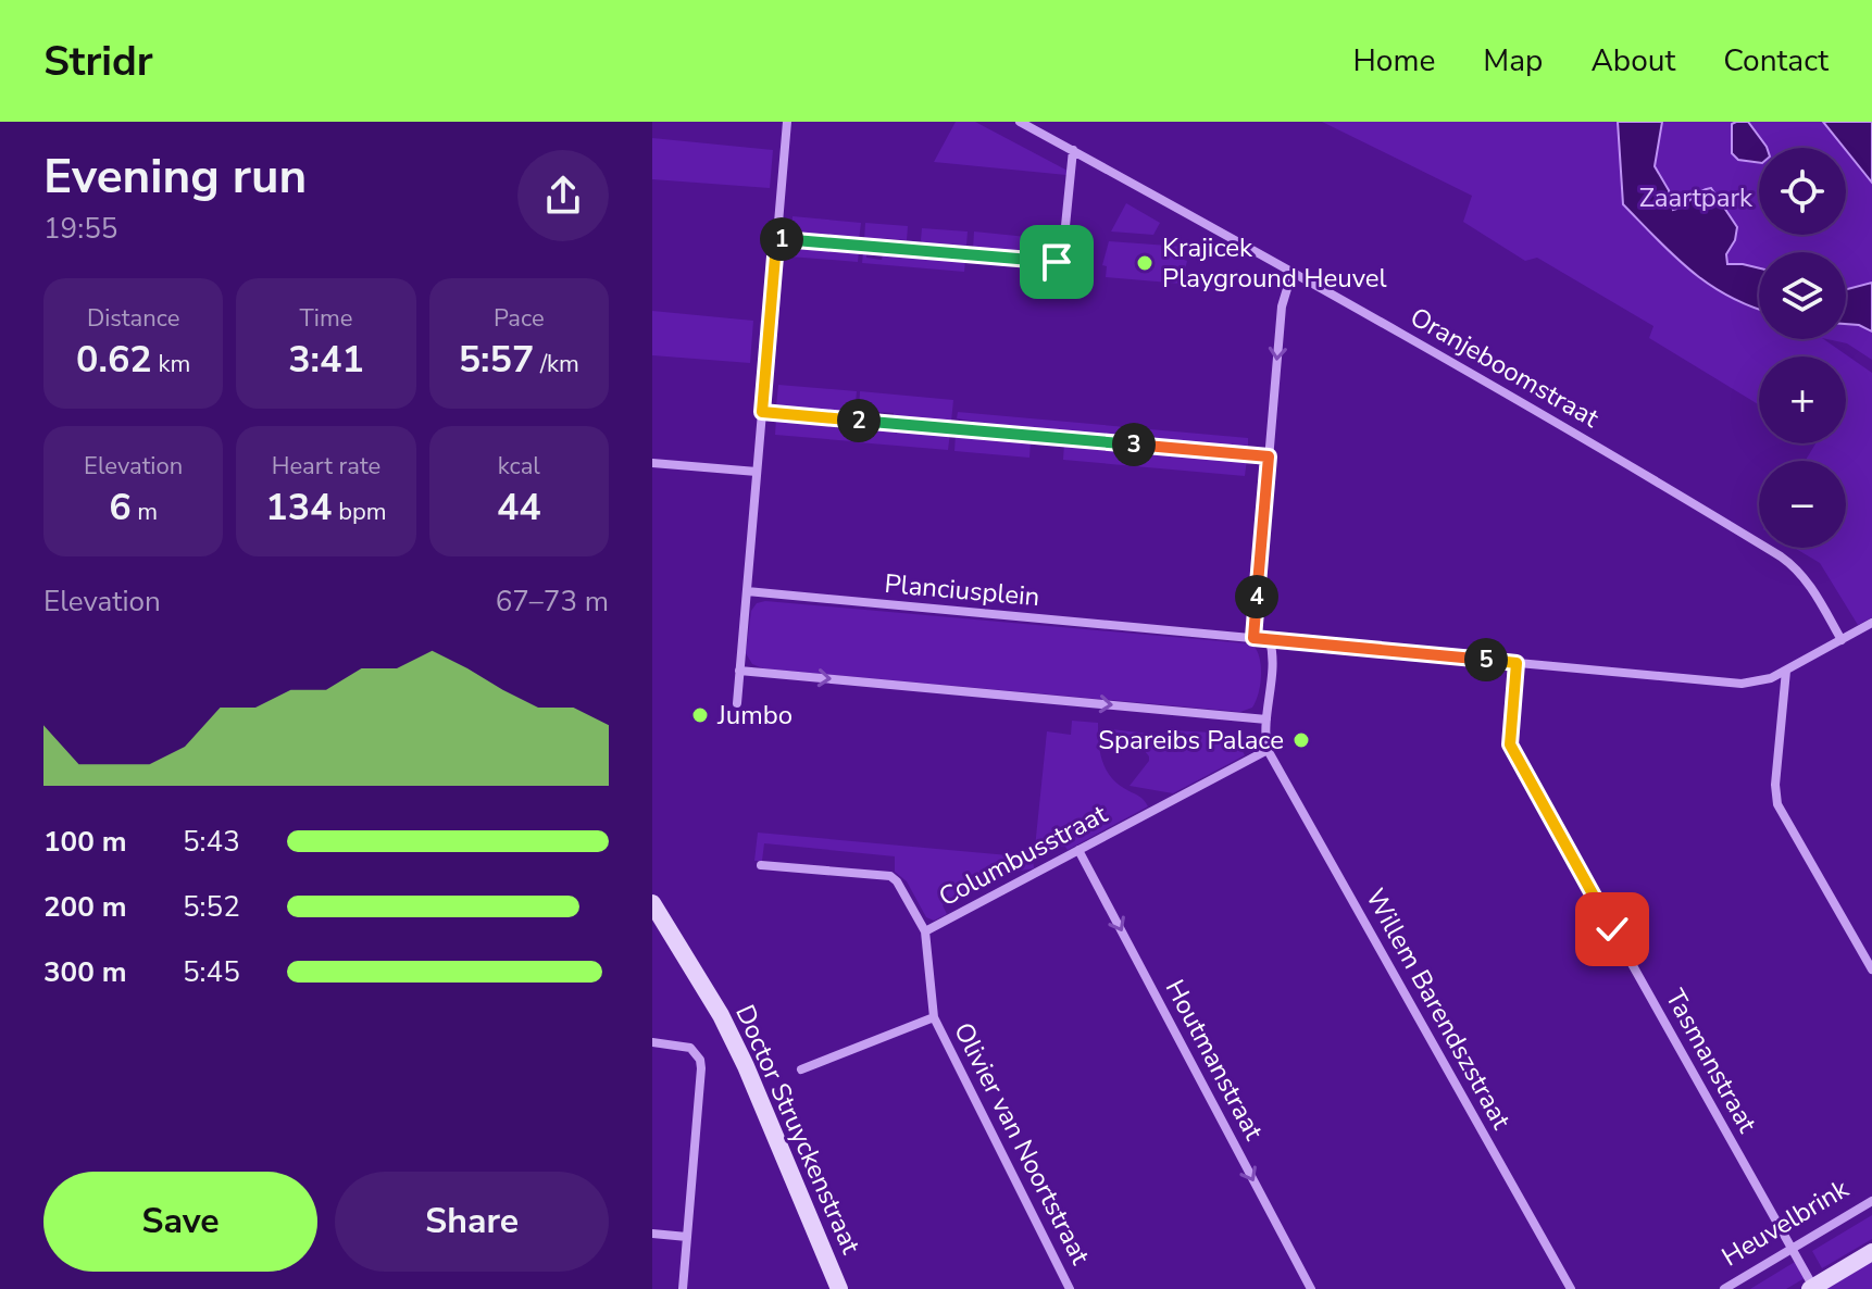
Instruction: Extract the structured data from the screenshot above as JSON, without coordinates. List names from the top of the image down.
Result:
{
  "streets": {
    "street": [
      "Oranjeboomstraat",
      "Planciusplein",
      "Columbusstraat",
      "Willem Barendszstraat",
      "Houtmanstraat",
      "Tasmanstraat",
      "Doctor Struyckenstraat",
      "Olivier van Noortstraat",
      "Heuvelbrink"
    ]
  },
  "crossings": [
    ["Oranjeboomstraat", "Planciusplein"],
    ["Planciusplein", "Tasmanstraat"],
    ["Columbusstraat", "Willem Barendszstraat"],
    ["Columbusstraat", "Houtmanstraat"],
    ["Tasmanstraat", "Heuvelbrink"]
  ],
  "one_way": ["Houtmanstraat"],
  "parks": ["Zaartpark"],
  "places": ["Krajicek Playground Heuvel", "Jumbo", "Spareibs Palace"],
  "page": {
    "header": "Stridr",
    "nav": [
      "Home",
      "Map",
      "About",
      "Contact"
    ],
    "heading": ["Evening run", "19:55"],
    "map_buttons": ["+", "−"],
    "pins": [
      "1",
      "2",
      "3",
      "4",
      "5"
    ],
    "stats": [
      ["Distance", "0.62 km"],
      ["Time", "3:41"],
      ["Pace", "5:57 /km"],
      ["Elevation", "6 m"],
      ["Heart rate", "134 bpm"],
      ["kcal", "44"]
    ],
    "chart": ["Elevation", "67–73 m"],
    "list": [
      {
        "name": "100 m",
        "note": "5:43"
      },
      {
        "name": "200 m",
        "note": "5:52"
      },
      {
        "name": "300 m",
        "note": "5:45"
      }
    ],
    "buttons": ["Save", "Share"]
  }
}
